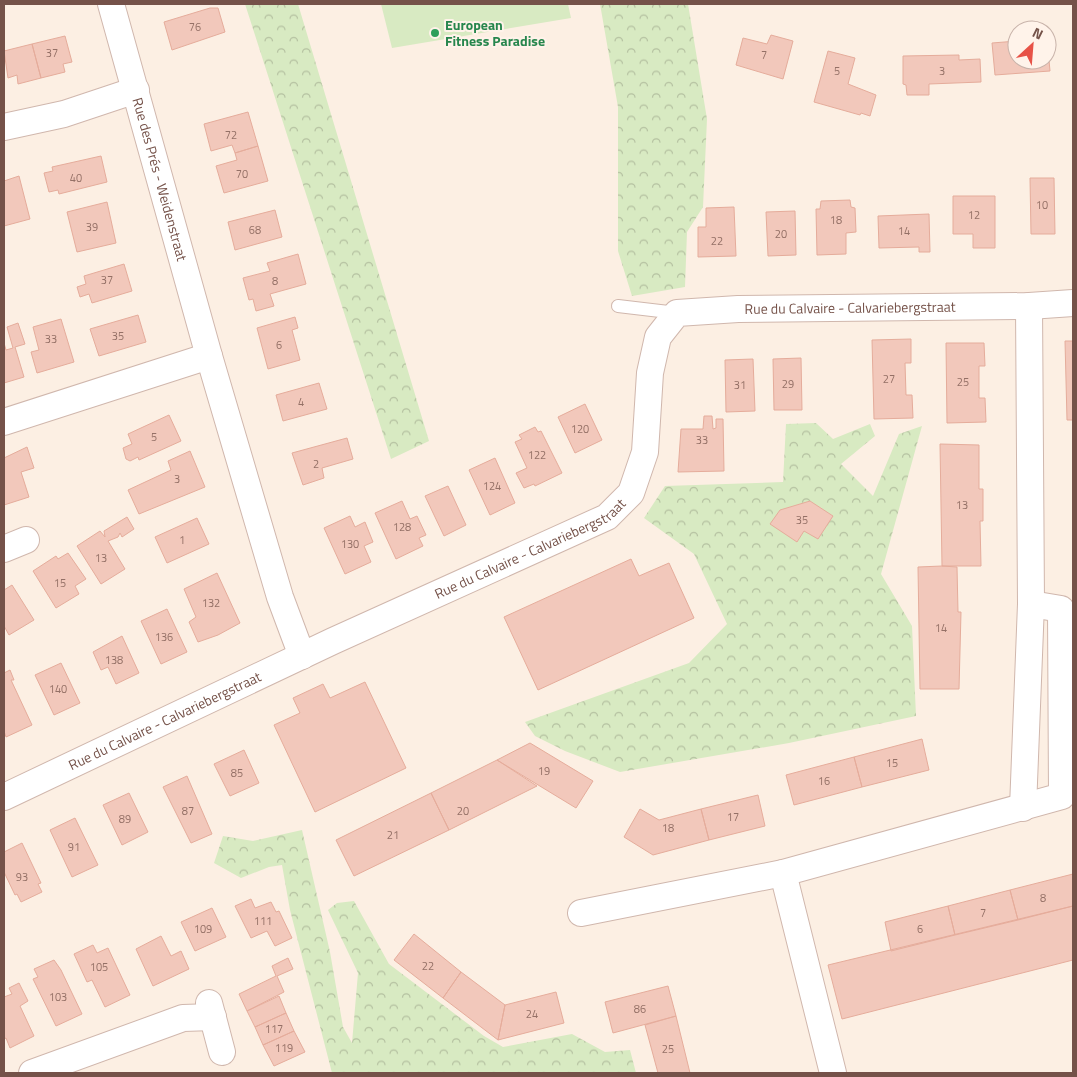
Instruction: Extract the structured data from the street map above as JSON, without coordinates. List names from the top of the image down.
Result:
{
  "streets": {
    "street": ["Rue des Prés - Weidenstraat", "Rue du Calvaire - Calvariebergstraat"]
  },
  "crossings": [
    ["Rue des Prés - Weidenstraat", "Rue du Calvaire - Calvariebergstraat"]
  ],
  "places": ["European Fitness Paradise"],
  "house_numbers": [
    "76",
    "37",
    "7",
    "5",
    "3",
    "72",
    "70",
    "40",
    "10",
    "12",
    "18",
    "39",
    "68",
    "14",
    "20",
    "22",
    "37",
    "8",
    "35",
    "33",
    "6",
    "27",
    "25",
    "29",
    "31",
    "4",
    "120",
    "5",
    "33",
    "122",
    "2",
    "3",
    "124",
    "13",
    "35",
    "128",
    "1",
    "130",
    "13",
    "15",
    "132",
    "14",
    "136",
    "138",
    "140",
    "15",
    "19",
    "85",
    "16",
    "87",
    "20",
    "17",
    "89",
    "18",
    "21",
    "91",
    "93",
    "8",
    "7",
    "111",
    "109",
    "6",
    "22",
    "105",
    "103",
    "86",
    "24",
    "117",
    "119",
    "25"
  ],
  "north": "top right"
}
